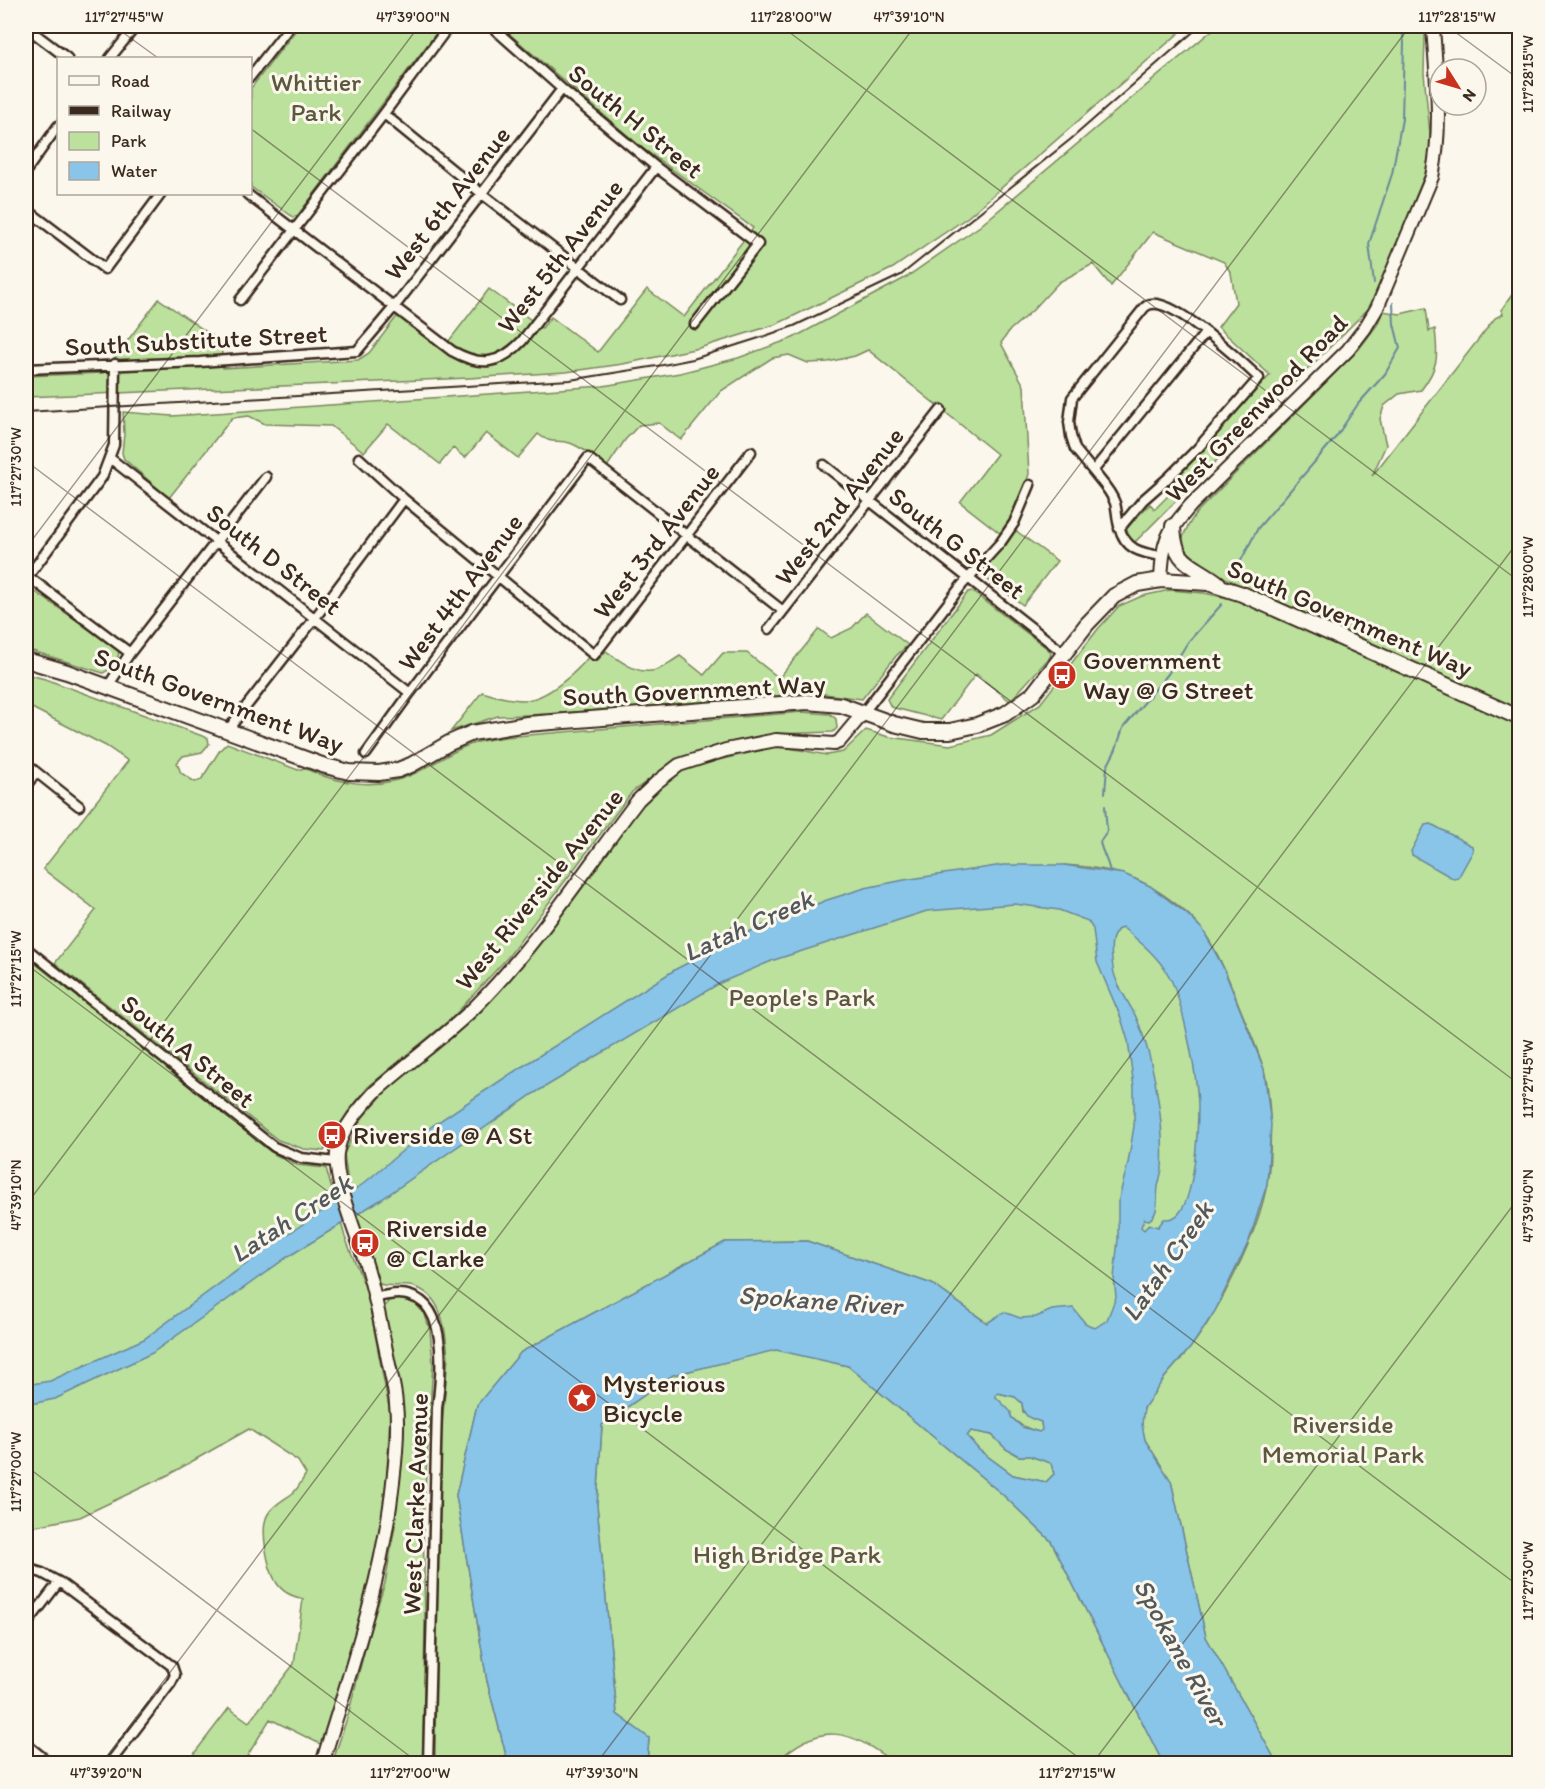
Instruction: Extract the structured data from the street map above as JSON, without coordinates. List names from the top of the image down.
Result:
{
  "streets": {
    "main road": ["West Greenwood Road", "South Government Way", "West Riverside Avenue"],
    "street": [
      "South H Street",
      "West 6th Avenue",
      "West 5th Avenue",
      "South Substitute Street",
      "West 2nd Avenue",
      "West 3rd Avenue",
      "South G Street",
      "South D Street",
      "West 4th Avenue",
      "South A Street",
      "West Clarke Avenue"
    ]
  },
  "crossings": [
    ["South H Street", "West 6th Avenue"],
    ["South H Street", "West 5th Avenue"],
    ["West 6th Avenue", "West 5th Avenue"],
    ["West 6th Avenue", "South Substitute Street"],
    ["West Greenwood Road", "South Government Way"],
    ["West 2nd Avenue", "South G Street"],
    ["West 3rd Avenue", "West 4th Avenue"],
    ["South G Street", "South Government Way"],
    ["South D Street", "West 4th Avenue"],
    ["South Government Way", "West Riverside Avenue"],
    ["West Riverside Avenue", "South A Street"],
    ["West Riverside Avenue", "West Clarke Avenue"]
  ],
  "water": ["Latah Creek", "Spokane River"],
  "parks": [
    "Whittier Park",
    "People's Park",
    "Riverside Memorial Park",
    "High Bridge Park"
  ],
  "places": {
    "bus stop": ["Government Way @ G Street", "Riverside @ A St", "Riverside @ Clarke"],
    "place": ["Mysterious Bicycle"]
  },
  "legend": [
    "Road",
    "Railway",
    "Park",
    "Water"
  ],
  "north": "bottom right",
  "coordinates": [
    "117°27'45\"W",
    "47°39'00\"N",
    "117°28'00\"W",
    "47°39'10\"N",
    "117°28'15\"W",
    "117°27'30\"W",
    "117°27'15\"W",
    "47°39'40\"N",
    "117°27'00\"W",
    "47°39'20\"N",
    "47°39'30\"N"
  ]
}
